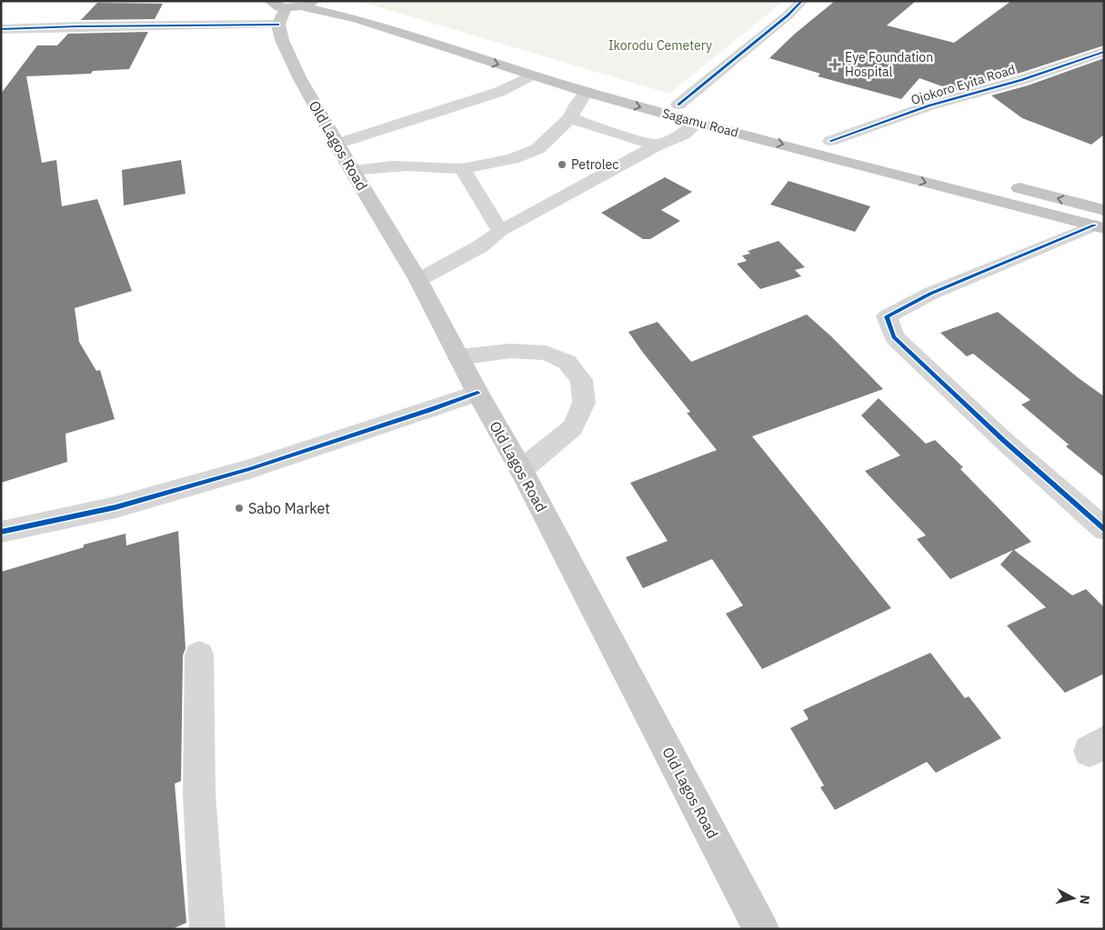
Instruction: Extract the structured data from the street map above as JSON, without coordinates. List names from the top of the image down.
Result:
{
  "streets": {
    "highway": ["Sagamu Road"],
    "main road": ["Old Lagos Road"],
    "street": ["Ojokoro Eyita Road"]
  },
  "crossings": [
    ["Ojokoro Eyita Road", "Sagamu Road"],
    ["Sagamu Road", "Old Lagos Road"]
  ],
  "parks": ["Ikorodu Cemetery"],
  "places": {
    "health": ["Eye Foundation Hospital"],
    "other": ["Petrolec", "Sabo Market"]
  },
  "north": "right"
}
